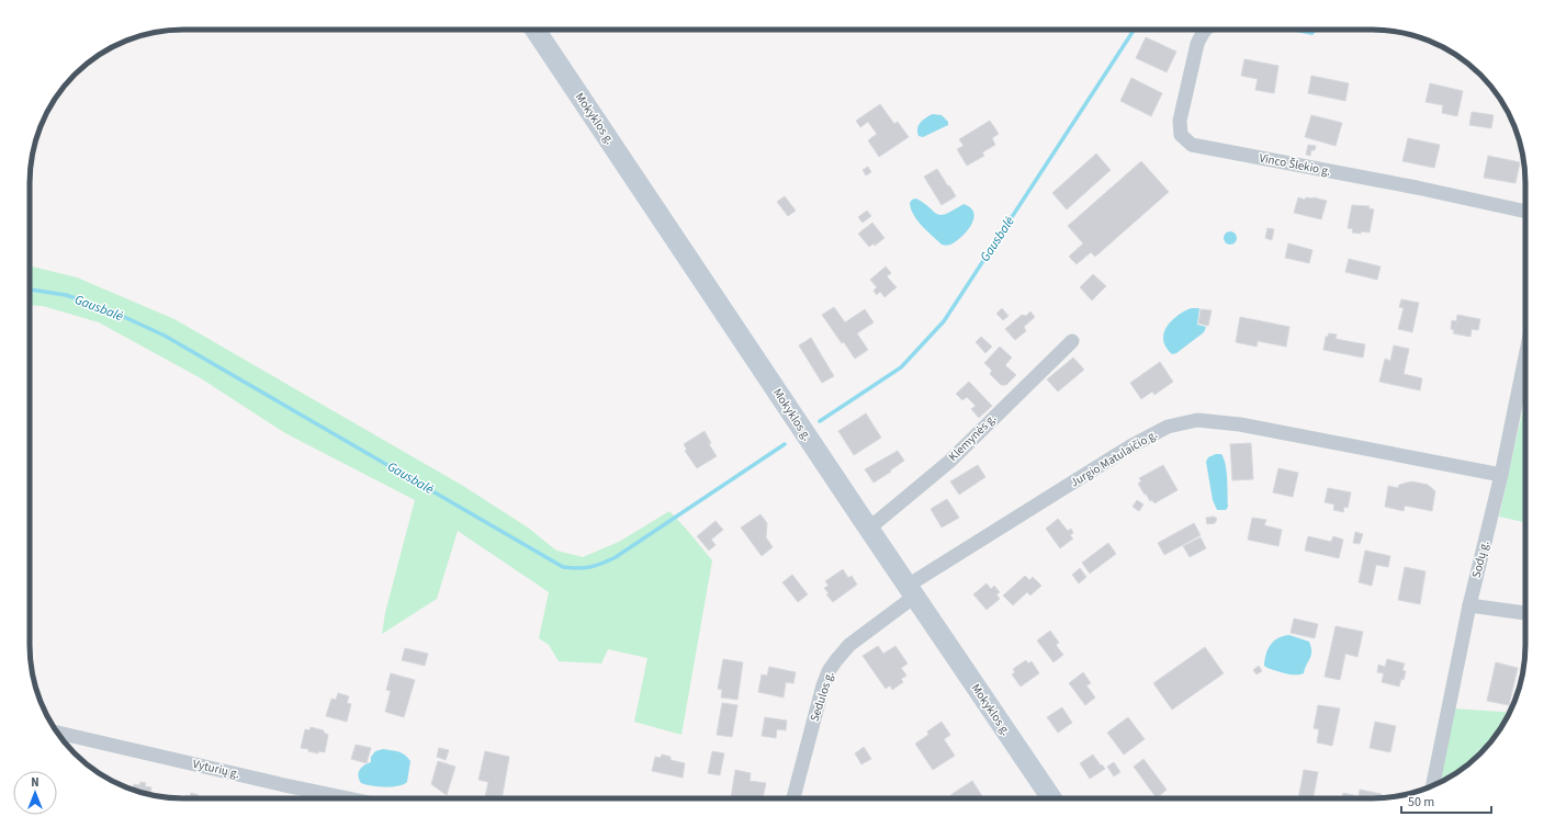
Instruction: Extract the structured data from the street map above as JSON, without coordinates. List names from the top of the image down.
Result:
{
  "streets": {
    "main road": ["Mokyklos g."],
    "street": [
      "Vinco Šlekio g.",
      "Klemynės g.",
      "Jurgio Matulaičio g.",
      "Sodų g.",
      "Sedulos g.",
      "Vyturių g."
    ]
  },
  "crossings": [
    ["Mokyklos g.", "Klemynės g."],
    ["Mokyklos g.", "Jurgio Matulaičio g."],
    ["Mokyklos g.", "Sedulos g."],
    ["Jurgio Matulaičio g.", "Sodų g."],
    ["Jurgio Matulaičio g.", "Sedulos g."]
  ],
  "water": ["Gausbalė"],
  "scale_bar": "50 m",
  "north": "top"
}
